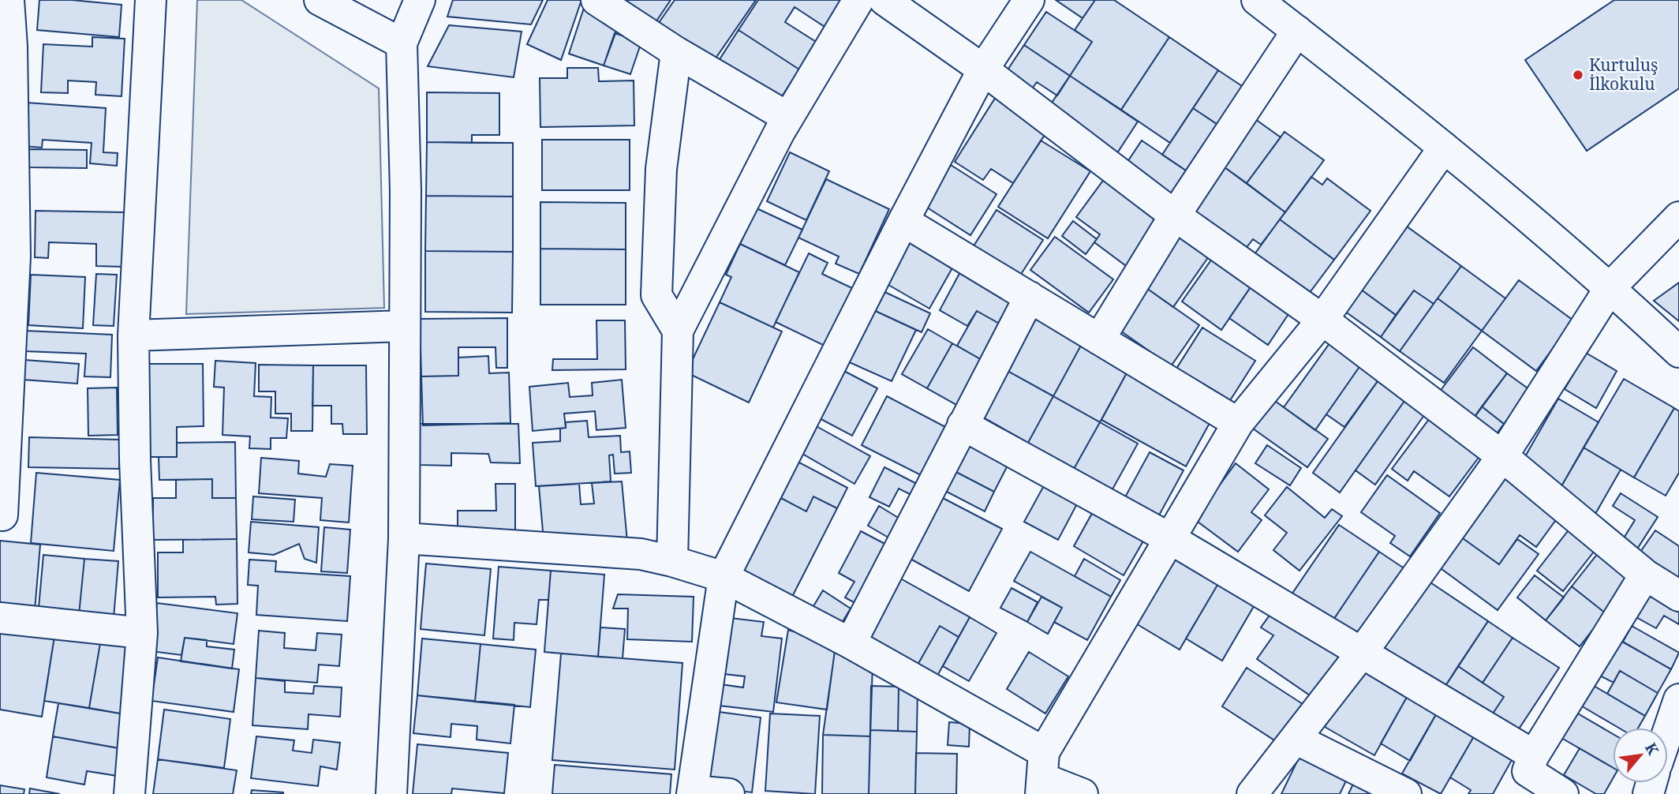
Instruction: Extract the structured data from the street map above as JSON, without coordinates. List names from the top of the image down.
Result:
{
  "places": ["Kurtuluş İlkokulu"],
  "north": "top right"
}
